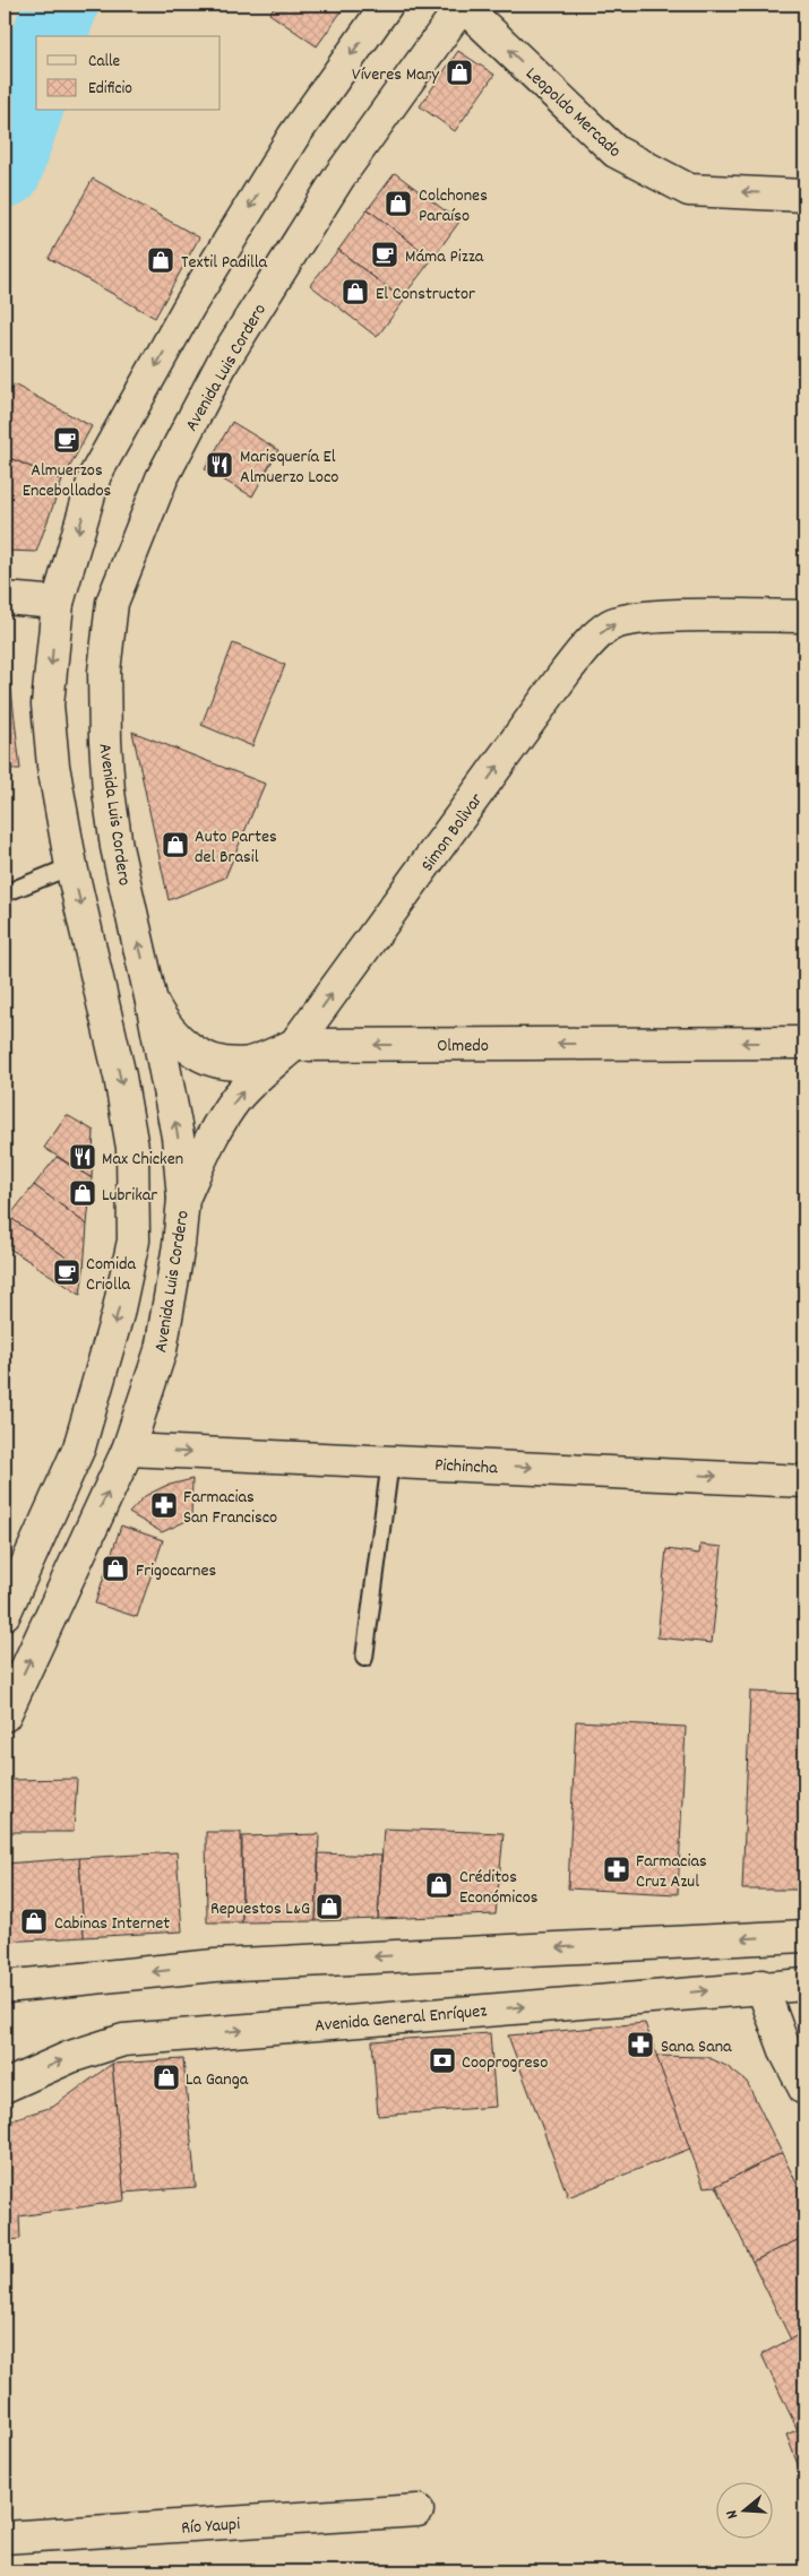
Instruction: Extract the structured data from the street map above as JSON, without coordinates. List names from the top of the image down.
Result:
{
  "streets": {
    "main road": [
      "Leopoldo Mercado",
      "Avenida Luis Cordero",
      "Simon Bolìvar",
      "Olmedo",
      "Pichincha",
      "Avenida General Enríquez",
      "Río Yaupi"
    ]
  },
  "crossings": [
    ["Leopoldo Mercado", "Avenida Luis Cordero"],
    ["Avenida Luis Cordero", "Simon Bolìvar"],
    ["Avenida Luis Cordero", "Olmedo"],
    ["Avenida Luis Cordero", "Pichincha"],
    ["Simon Bolìvar", "Olmedo"]
  ],
  "one_way": [
    "Leopoldo Mercado",
    "Simon Bolìvar",
    "Olmedo",
    "Pichincha"
  ],
  "places": {
    "shop": [
      "Víveres Mary",
      "Colchones Paraíso",
      "Textil Padilla",
      "El Constructor",
      "Auto Partes del Brasil",
      "Lubrikar",
      "Frigocarnes",
      "Créditos Económicos",
      "Repuestos L&G",
      "Cabinas Internet",
      "La Ganga"
    ],
    "cafe": ["Máma Pizza", "Almuerzos Encebollados", "Comida Criolla"],
    "restaurant": ["Marisquería El Almuerzo Loco", "Max Chicken"],
    "pharmacy": ["Farmacias San Francisco", "Farmacias Cruz Azul", "Sana Sana"],
    "bank": ["Cooprogreso"]
  },
  "legend": ["Calle", "Edificio"],
  "north": "left"
}
